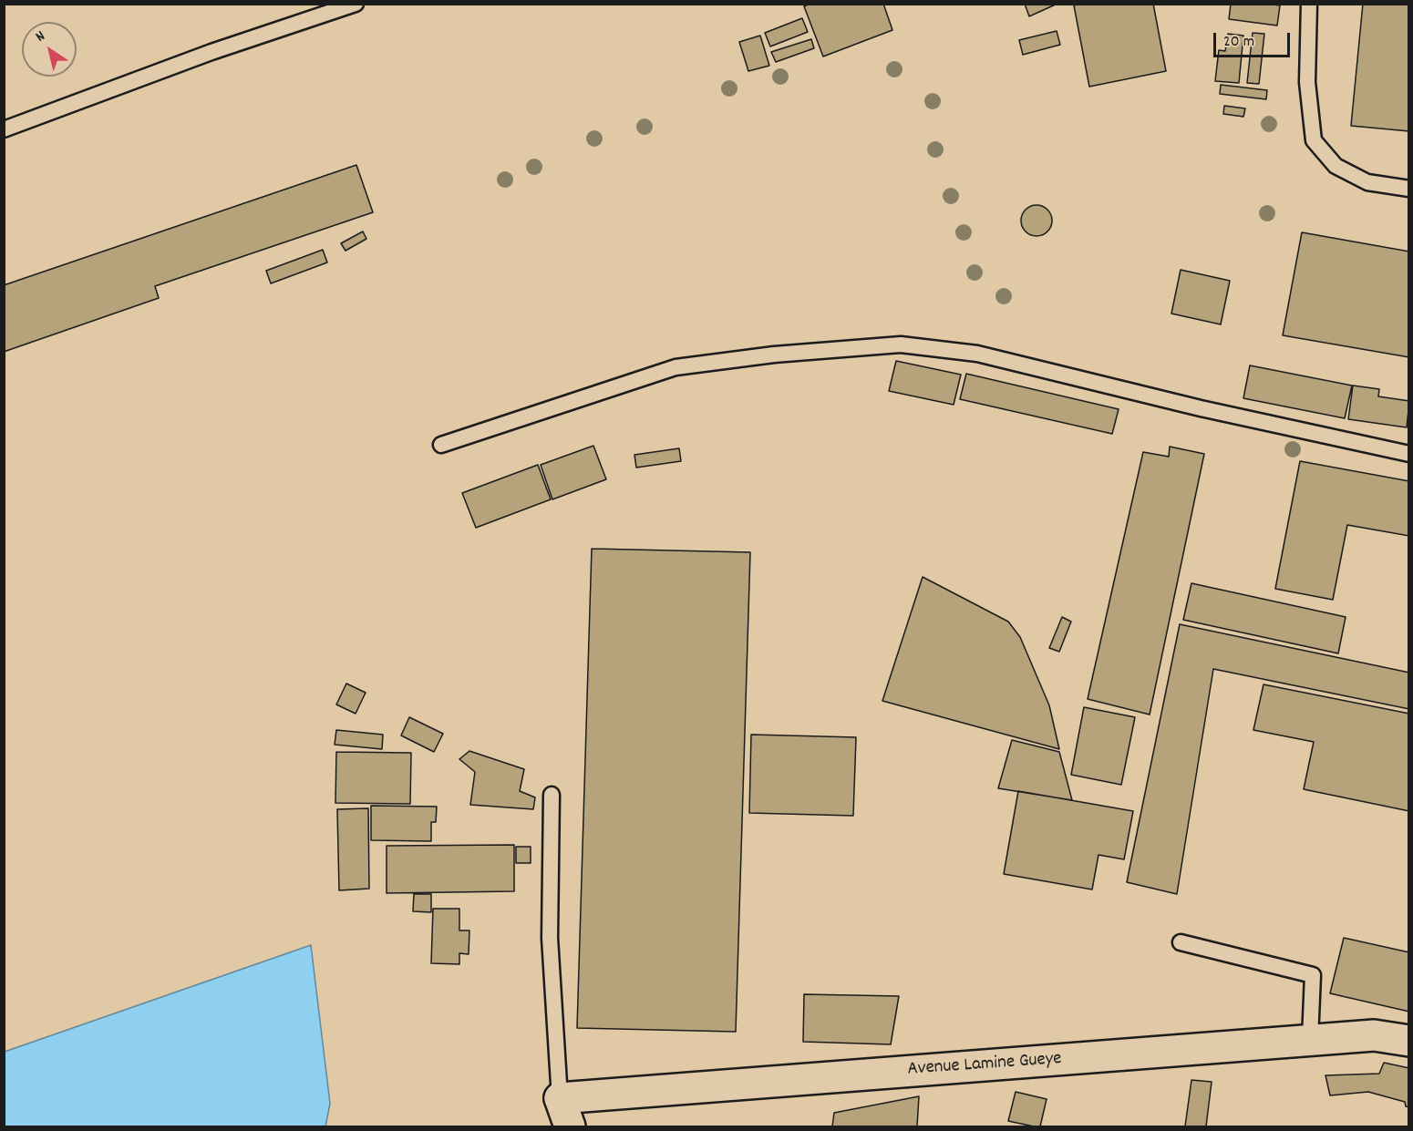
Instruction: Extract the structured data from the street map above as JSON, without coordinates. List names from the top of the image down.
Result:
{
  "streets": {
    "street": ["Avenue Lamine Gueye"]
  },
  "scale_bar": "20 m",
  "north": "top left"
}
